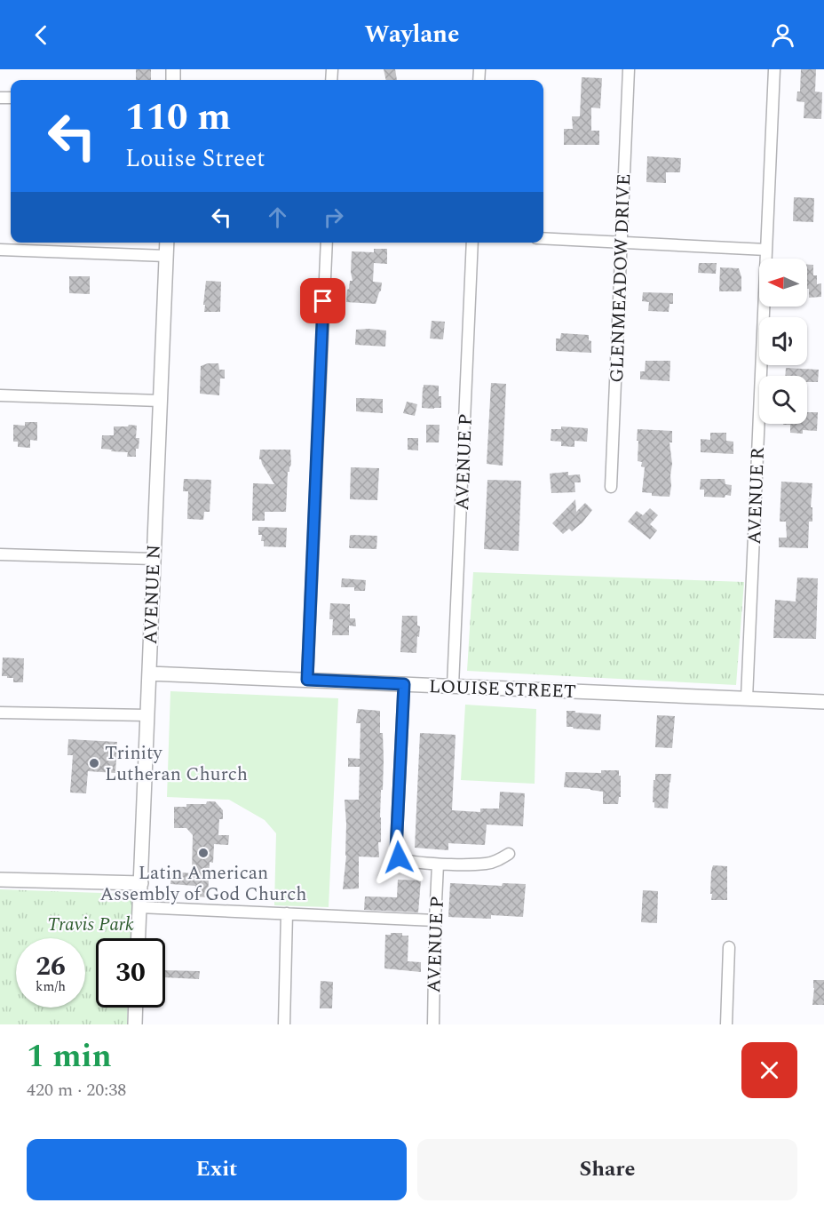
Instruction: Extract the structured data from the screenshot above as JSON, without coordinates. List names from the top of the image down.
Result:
{
  "streets": {
    "street": [
      "GLENMEADOW DRIVE",
      "AVENUE P",
      "AVENUE R",
      "AVENUE N",
      "LOUISE STREET"
    ]
  },
  "crossings": [
    ["AVENUE P", "LOUISE STREET"],
    ["AVENUE R", "LOUISE STREET"],
    ["AVENUE N", "LOUISE STREET"]
  ],
  "parks": ["Travis Park"],
  "places": ["Trinity Lutheran Church", "Latin American Assembly of God Church"],
  "north": "left",
  "page": {
    "header": "Waylane",
    "turn": ["110 m", "Louise Street"],
    "speed": "26 km/h",
    "limit": "30",
    "heading": ["1 min", "420 m · 20:38"],
    "buttons": ["Exit", "Share"]
  }
}
